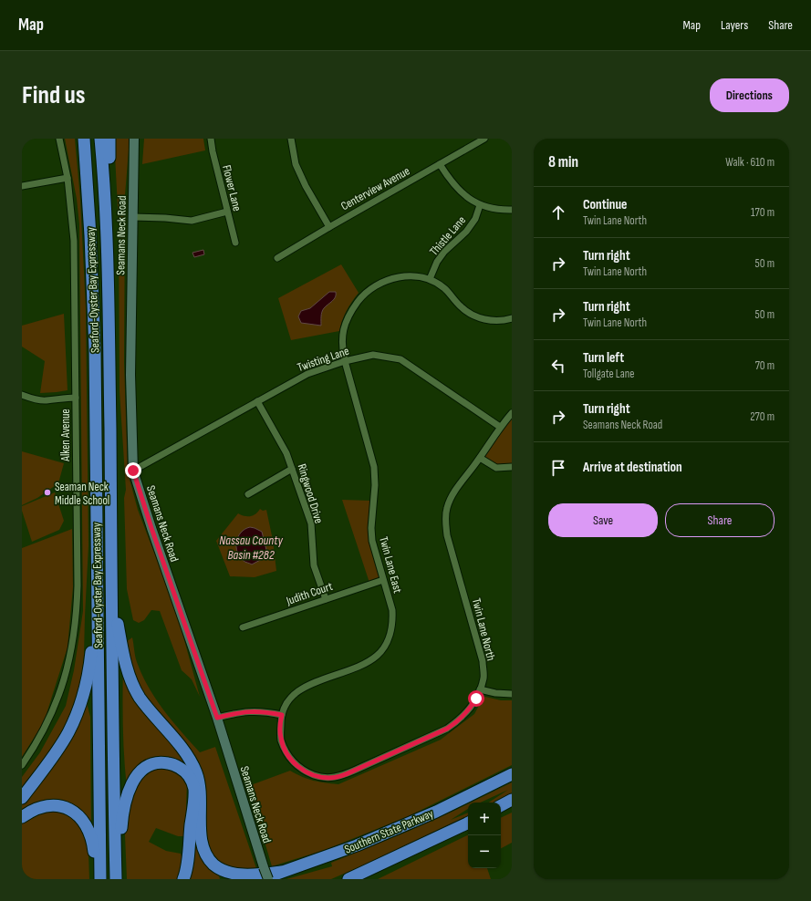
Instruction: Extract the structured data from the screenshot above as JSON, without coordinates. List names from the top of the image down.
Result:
{
  "streets": {
    "highway": ["Seaford-Oyster Bay Expressway", "Southern State Parkway"],
    "main road": ["Seamans Neck Road"],
    "street": [
      "Flower Lane",
      "Centerview Avenue",
      "Thistle Lane",
      "Twisting Lane",
      "Alken Avenue",
      "Ringwood Drive",
      "Twin Lane East",
      "Judith Court",
      "Twin Lane North"
    ]
  },
  "crossings": [
    ["Seamans Neck Road", "Twisting Lane"],
    ["Thistle Lane", "Twin Lane East"],
    ["Twisting Lane", "Ringwood Drive"],
    ["Twisting Lane", "Twin Lane East"],
    ["Twisting Lane", "Twin Lane North"],
    ["Ringwood Drive", "Judith Court"],
    ["Twin Lane East", "Judith Court"],
    ["Twin Lane East", "Twin Lane North"]
  ],
  "water": ["Nassau County Basin #282"],
  "places": ["Seaman Neck Middle School"],
  "page": {
    "header": "Map",
    "nav": ["Map", "Layers", "Share"],
    "buttons": [
      "Directions",
      ["Save", "Share"]
    ],
    "title": "Find us",
    "heading": ["8 min", "Walk · 610 m"],
    "list": [
      ["Continue", "Twin Lane North", "170 m"],
      ["Turn right", "Twin Lane North", "50 m"],
      ["Turn right", "Twin Lane North", "50 m"],
      ["Turn left", "Tollgate Lane", "70 m"],
      ["Turn right", "Seamans Neck Road", "270 m"],
      "Arrive at destination"
    ],
    "map_buttons": ["+", "−"]
  }
}
